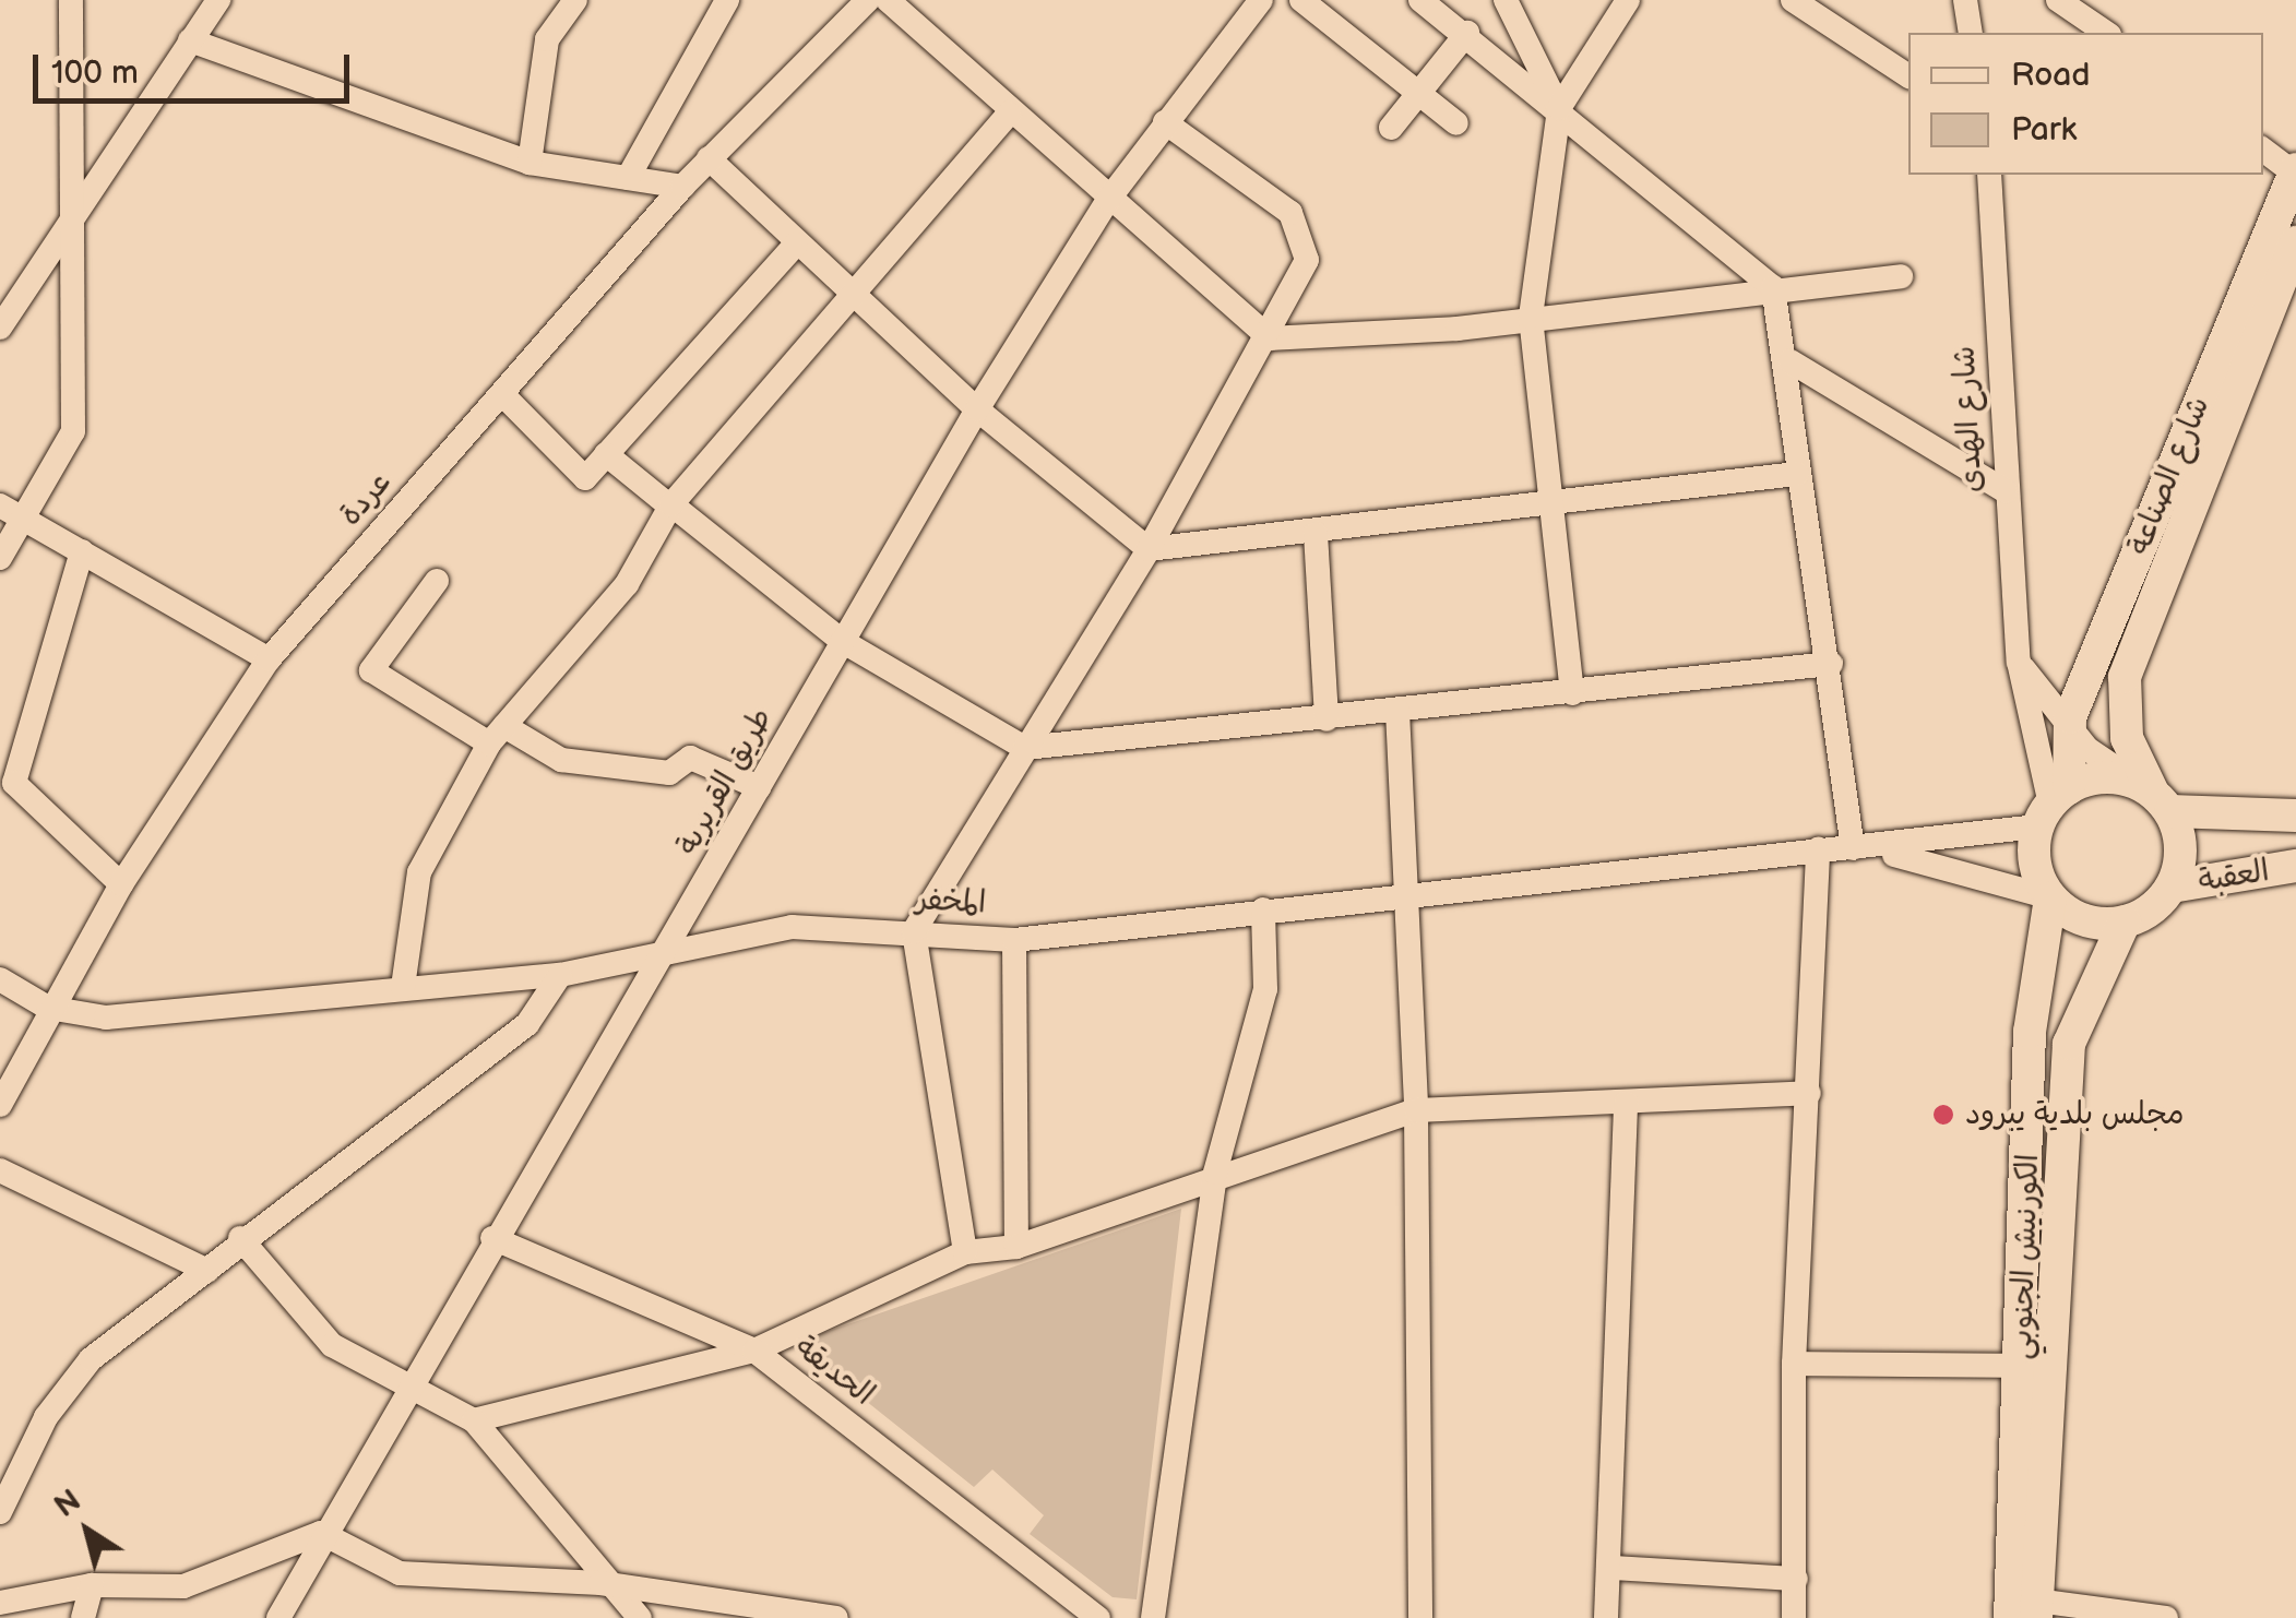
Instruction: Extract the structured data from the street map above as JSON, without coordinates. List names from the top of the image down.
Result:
{
  "streets": {
    "main road": ["شارع الصناعة", "العقبة", "الكورنيش الجنوبي"],
    "street": [
      "شارع الهدى",
      "عردة",
      "طريق القريرية",
      "المخفر",
      "الحديقة"
    ]
  },
  "crossings": [
    ["شارع الهدى", "شارع الصناعة"],
    ["شارع الهدى", "العقبة"],
    ["شارع الهدى", "الكورنيش الجنوبي"],
    ["شارع الصناعة", "العقبة"],
    ["شارع الصناعة", "الكورنيش الجنوبي"],
    ["عردة", "المخفر"],
    ["طريق القريرية", "المخفر"],
    ["طريق القريرية", "الحديقة"],
    ["العقبة", "الكورنيش الجنوبي"]
  ],
  "places": ["مجلس بلدية يبرود"],
  "legend": ["Road", "Park"],
  "scale_bar": "100 m",
  "north": "top left"
}
